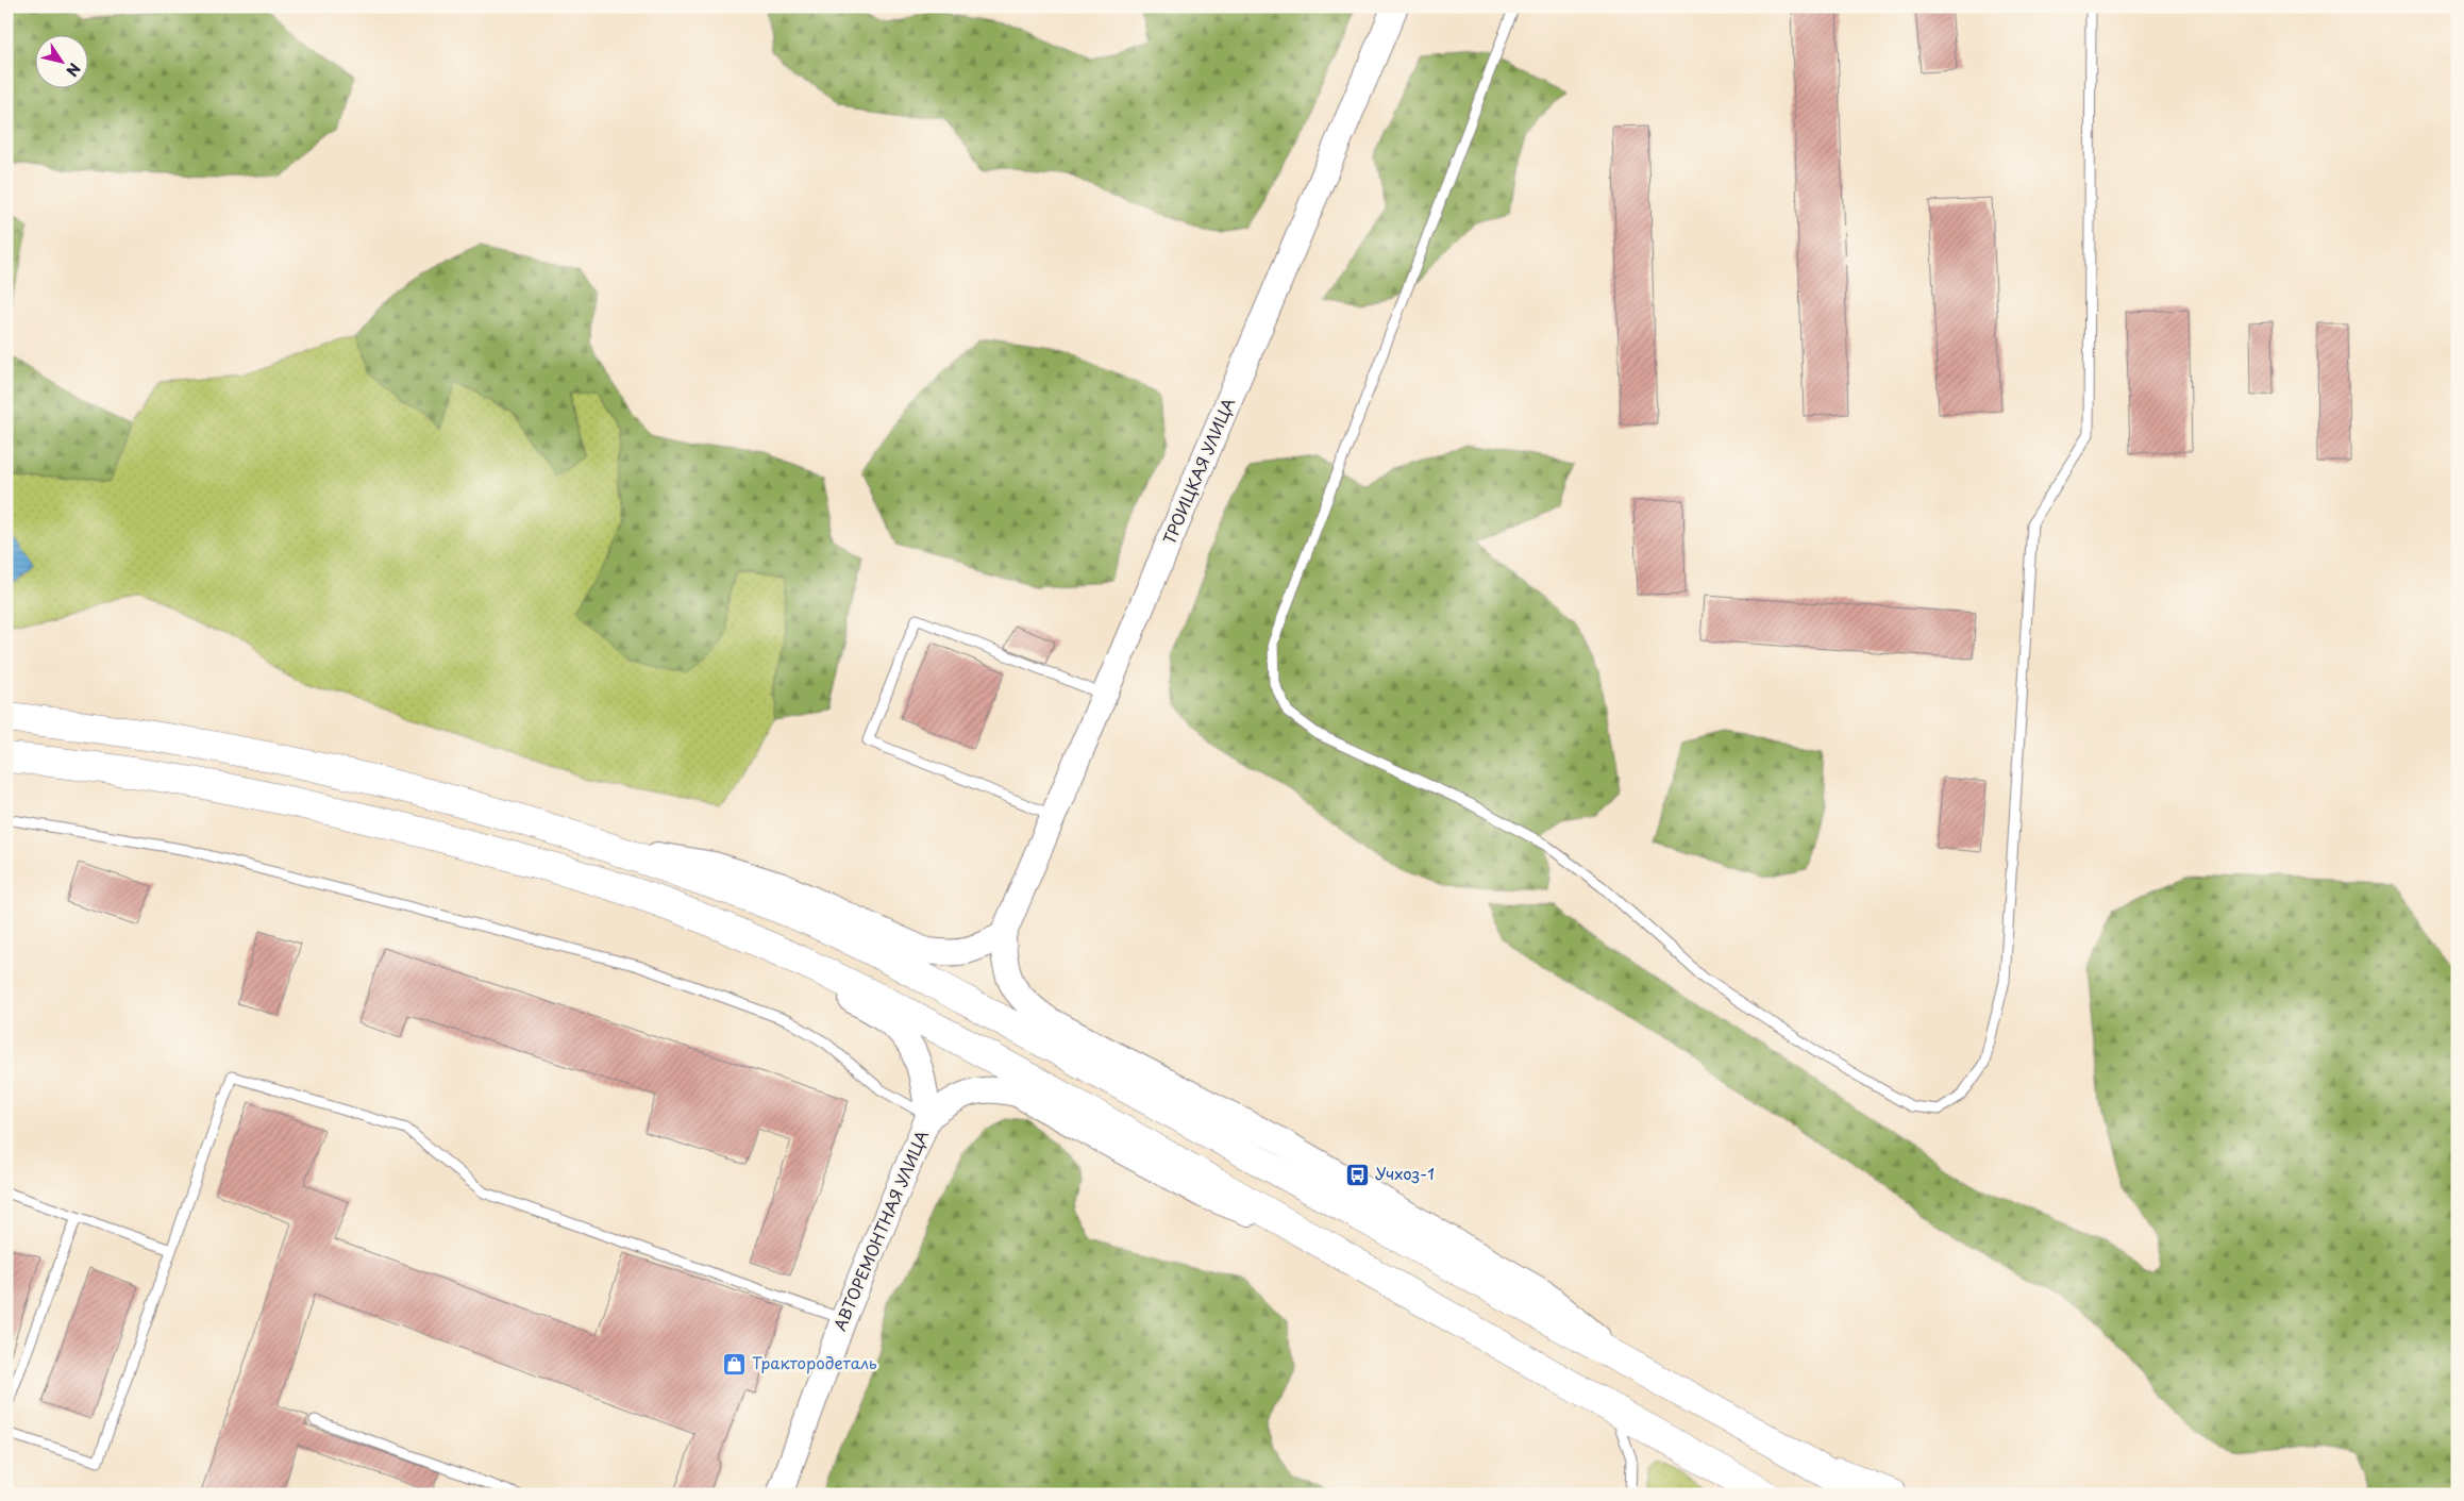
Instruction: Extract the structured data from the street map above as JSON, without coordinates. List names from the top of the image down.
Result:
{
  "streets": {
    "street": ["ТРОИЦКАЯ УЛИЦА", "АВТОРЕМОНТНАЯ УЛИЦА"]
  },
  "places": {
    "bus stop": ["Учхоз-1"],
    "shop": ["Трактородеталь"]
  },
  "north": "bottom right"
}
